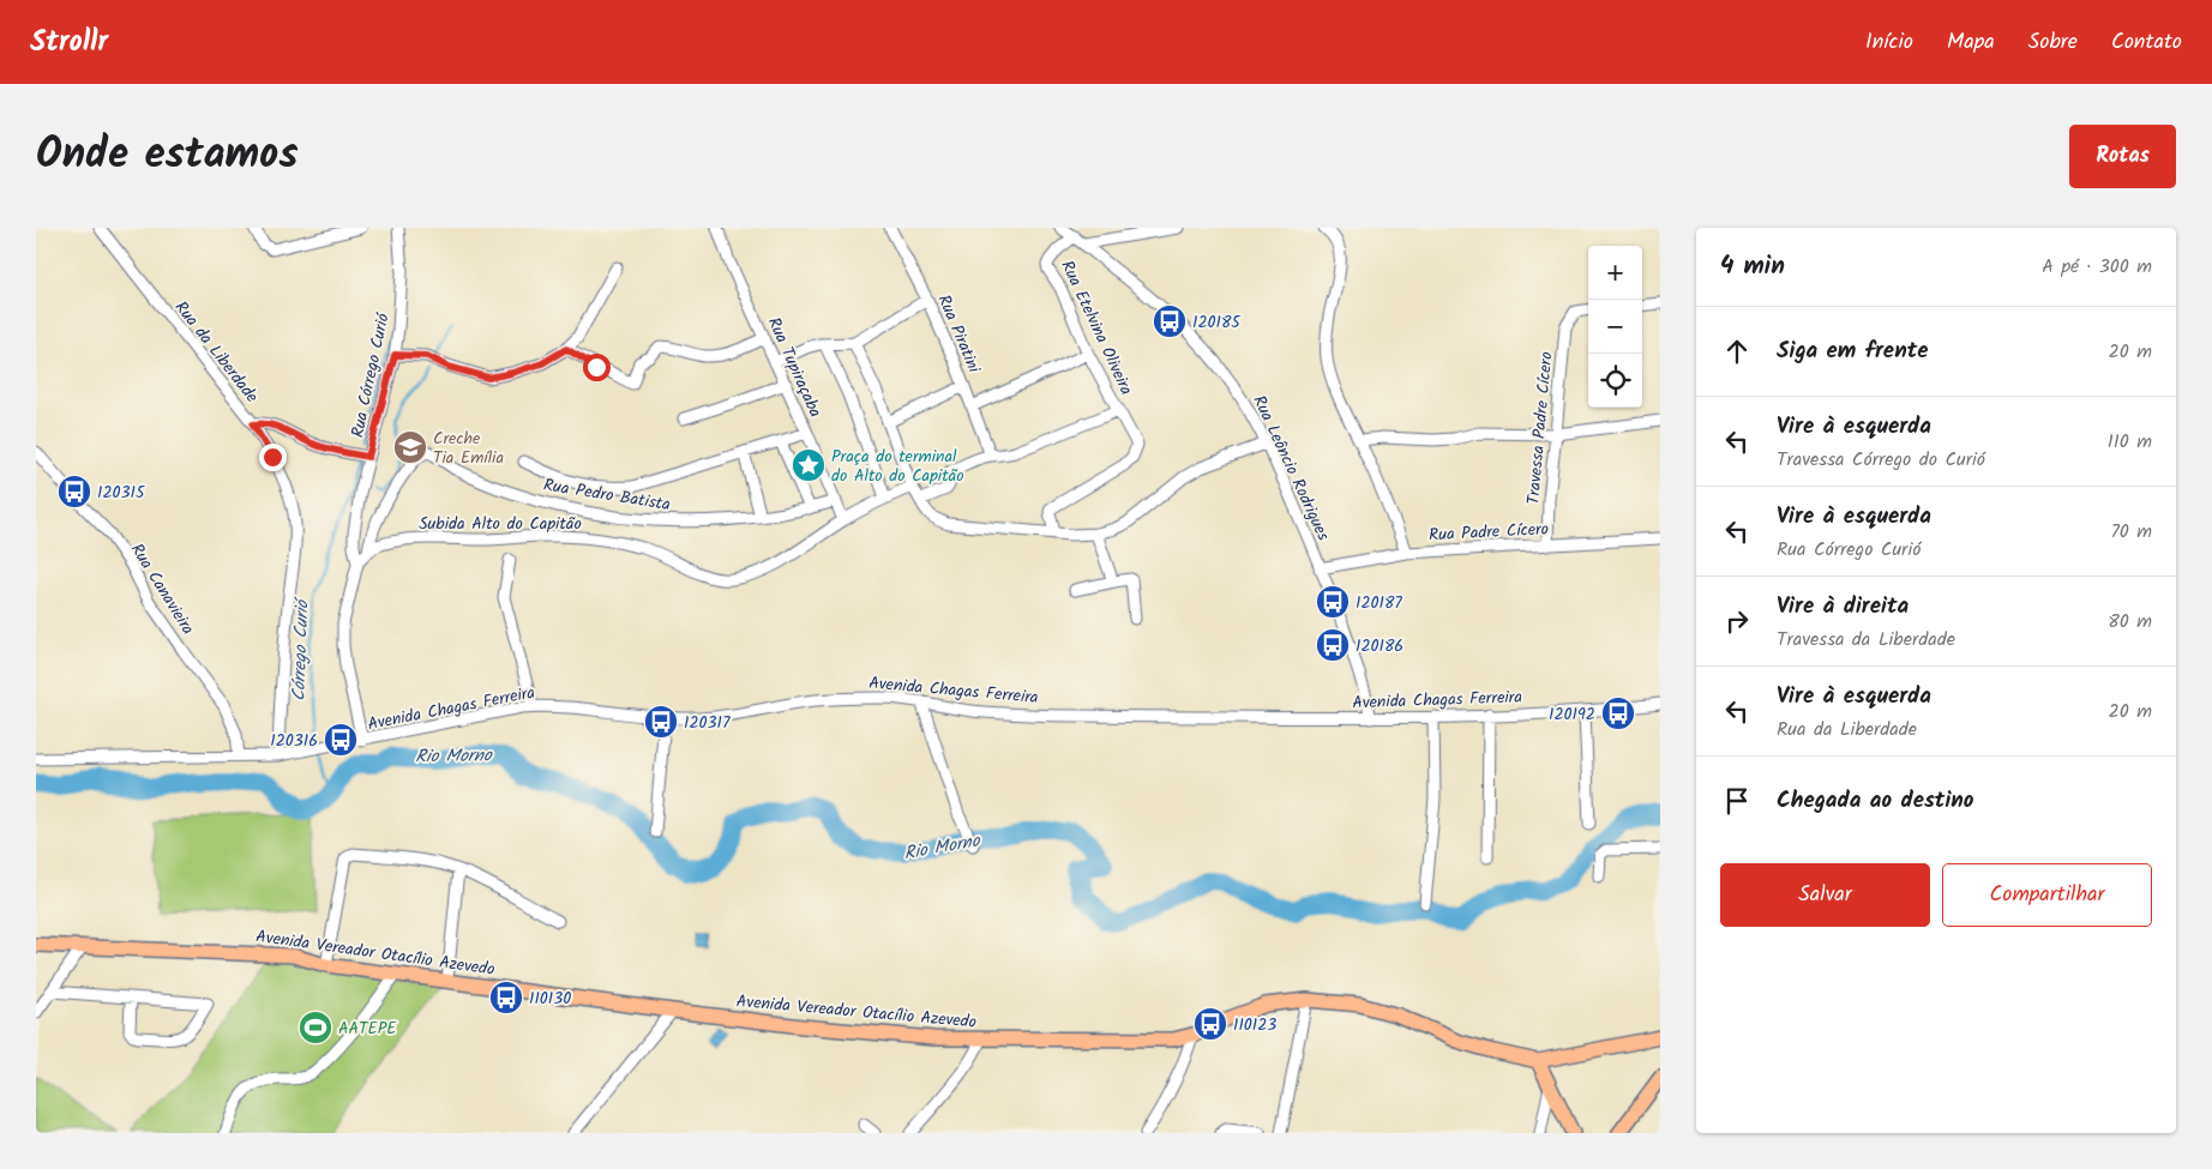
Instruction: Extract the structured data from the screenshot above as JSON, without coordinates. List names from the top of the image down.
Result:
{
  "streets": {
    "main road": ["Avenida Vereador Otacílio Azevedo"],
    "street": [
      "Rua Etelvina Oliveira",
      "Rua Piratini",
      "Rua da Liberdade",
      "Rua Tupiraçaba",
      "Rua Córrego Curió",
      "Travessa Padre Cícero",
      "Rua Leôncio Rodrigues",
      "Rua Pedro Batista",
      "Subida Alto do Capitão",
      "Rua Padre Cícero",
      "Rua Canavieira",
      "Avenida Chagas Ferreira"
    ]
  },
  "crossings": [
    ["Rua Etelvina Oliveira", "Rua Leôncio Rodrigues"],
    ["Rua da Liberdade", "Avenida Chagas Ferreira"],
    ["Rua Tupiraçaba", "Rua Pedro Batista"],
    ["Rua Tupiraçaba", "Subida Alto do Capitão"],
    ["Rua Córrego Curió", "Avenida Chagas Ferreira"],
    ["Travessa Padre Cícero", "Rua Padre Cícero"],
    ["Rua Leôncio Rodrigues", "Rua Padre Cícero"],
    ["Rua Leôncio Rodrigues", "Avenida Chagas Ferreira"],
    ["Rua Pedro Batista", "Subida Alto do Capitão"],
    ["Rua Canavieira", "Avenida Chagas Ferreira"]
  ],
  "water": ["Córrego Curió", "Rio Morno"],
  "places": {
    "bus stop": [
      "120185",
      "120315",
      "120187",
      "120186",
      "120192",
      "120317",
      "120316",
      "110130",
      "110123"
    ],
    "school or university": ["Creche Tia Emília"],
    "place": ["Praça do terminal do Alto do Capitão"],
    "sports": ["AATEPE"]
  },
  "page": {
    "header": "Strollr",
    "nav": [
      "Início",
      "Mapa",
      "Sobre",
      "Contato"
    ],
    "title": "Onde estamos",
    "buttons": [
      "Rotas",
      ["Salvar", "Compartilhar"]
    ],
    "heading": ["4 min", "A pé · 300 m"],
    "map_buttons": ["+", "−"],
    "list": [
      ["Siga em frente", "20 m"],
      ["Vire à esquerda", "Travessa Córrego do Curió", "110 m"],
      ["Vire à esquerda", "Rua Córrego Curió", "70 m"],
      ["Vire à direita", "Travessa da Liberdade", "80 m"],
      ["Vire à esquerda", "Rua da Liberdade", "20 m"],
      "Chegada ao destino"
    ]
  }
}
